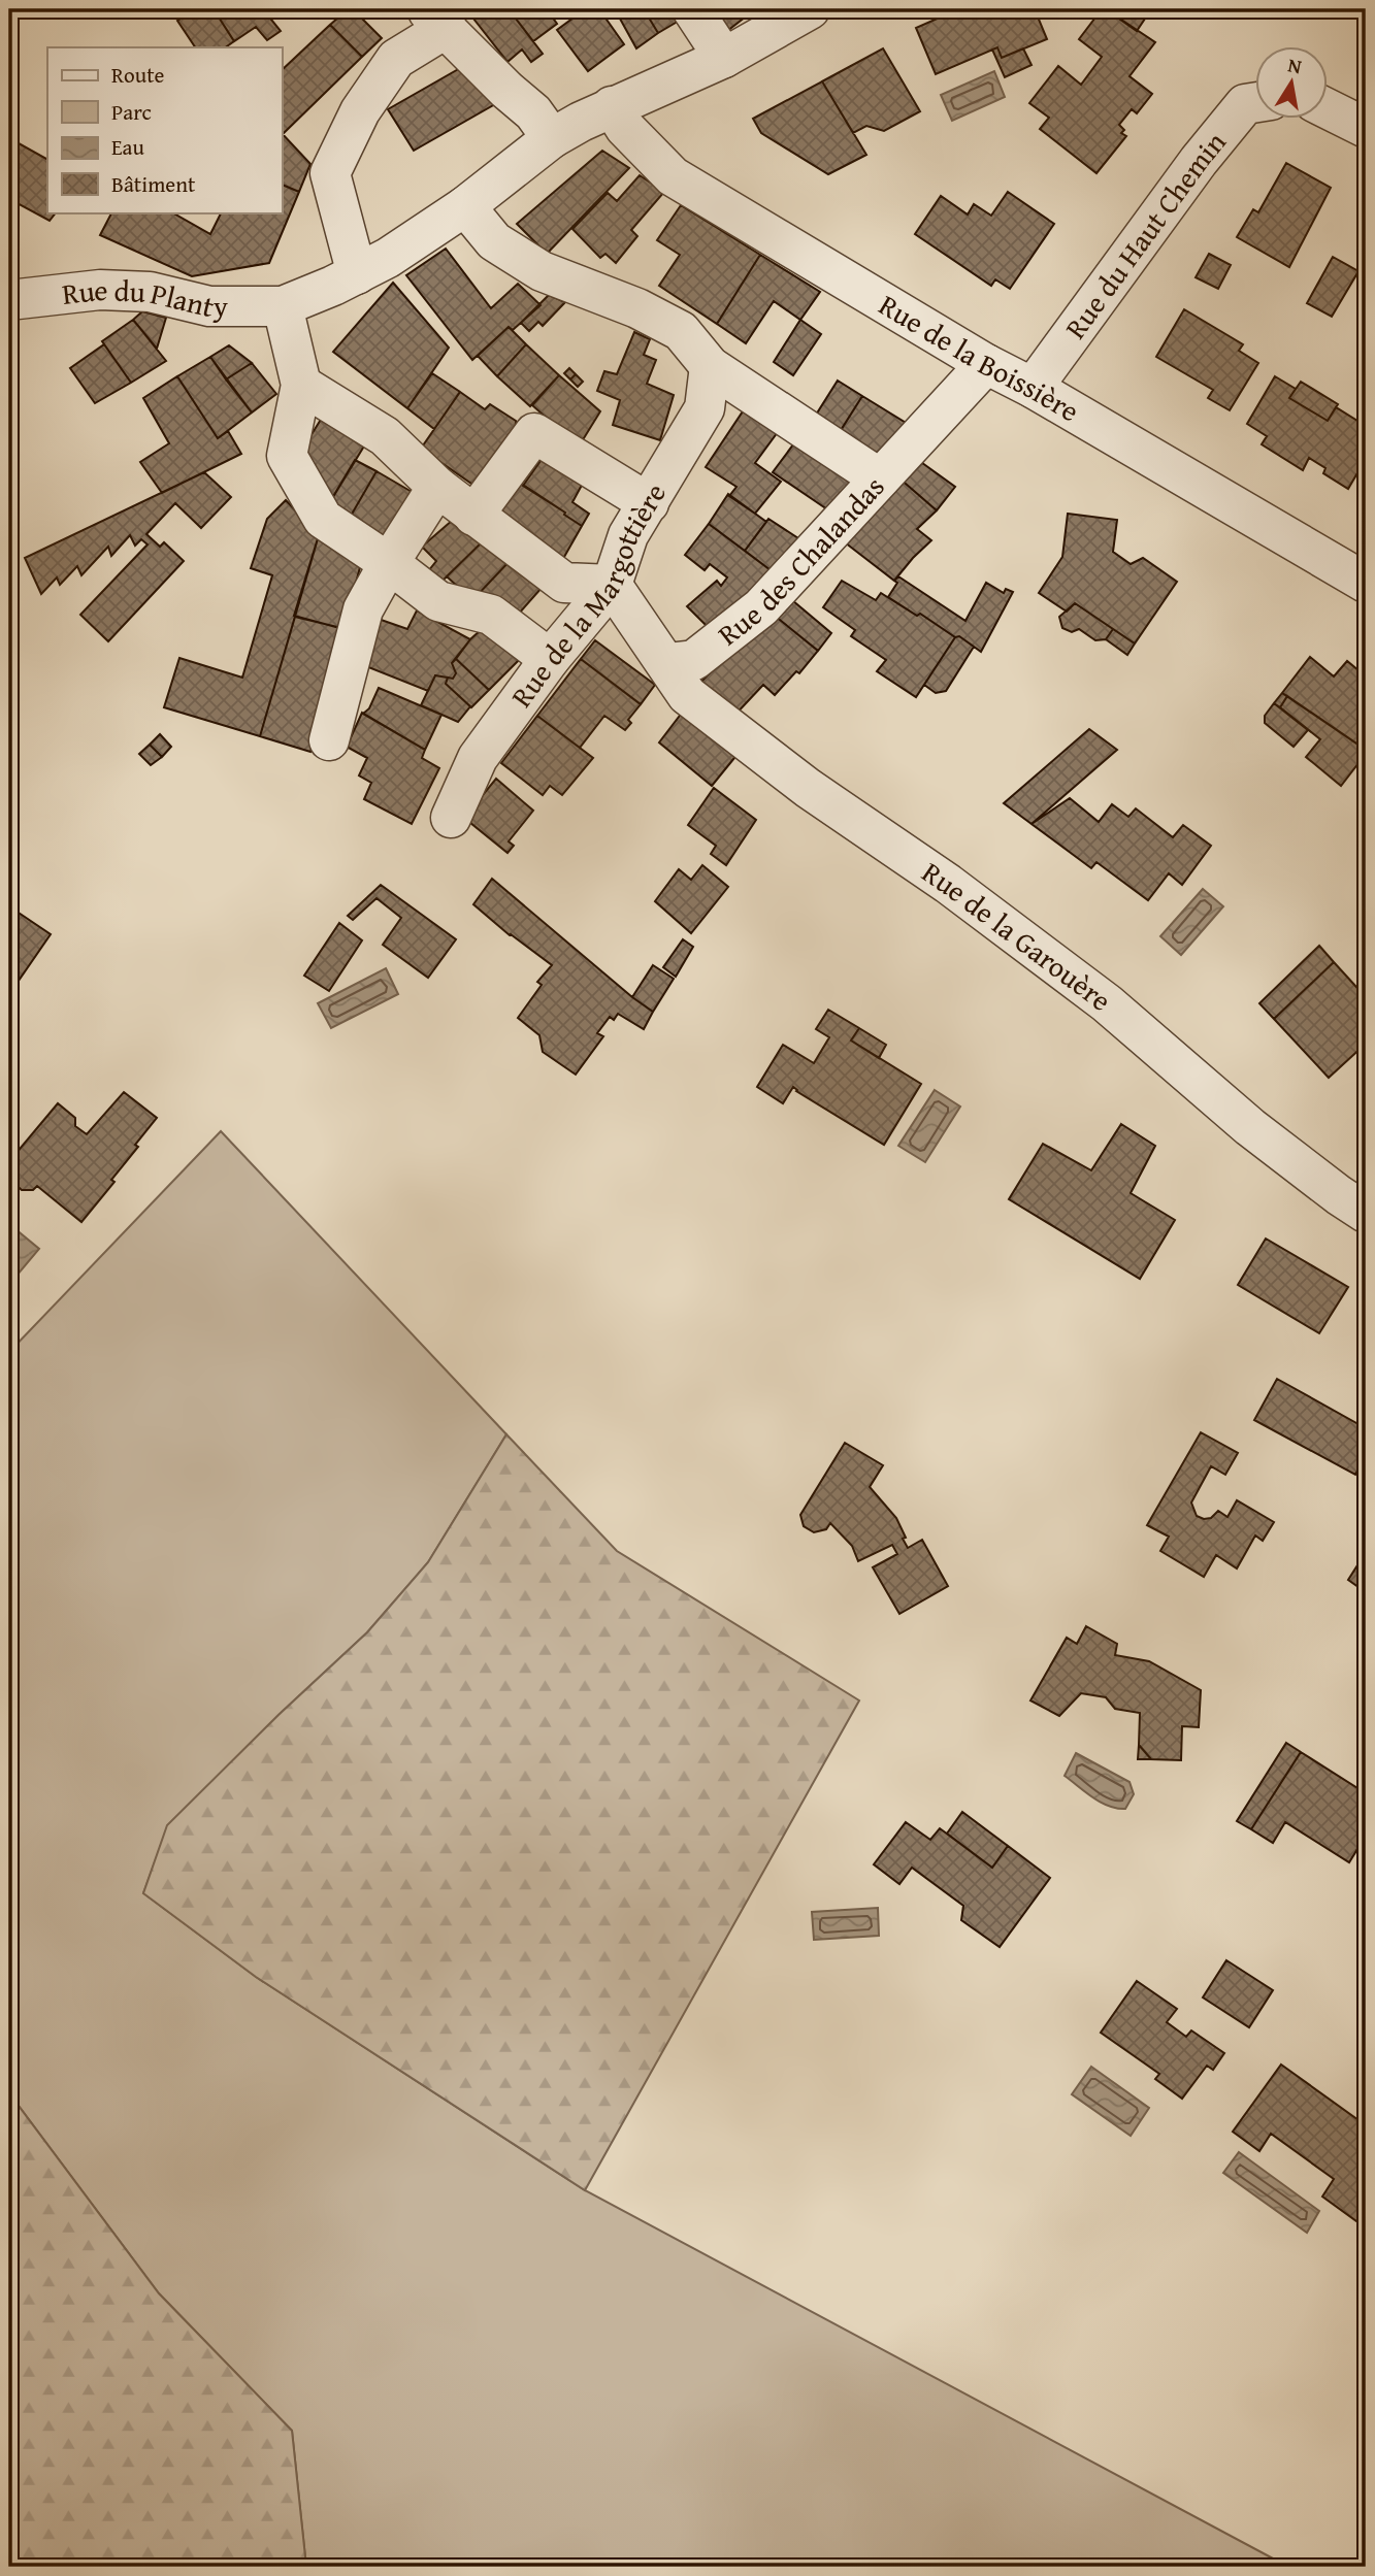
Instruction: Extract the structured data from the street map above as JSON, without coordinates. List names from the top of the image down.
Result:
{
  "streets": {
    "street": [
      "Rue du Haut Chemin",
      "Rue du Planty",
      "Rue de la Boissière",
      "Rue des Chalandas",
      "Rue de la Margottière",
      "Rue de la Garouère"
    ]
  },
  "crossings": [
    ["Rue du Haut Chemin", "Rue de la Boissière"],
    ["Rue du Planty", "Rue de la Boissière"],
    ["Rue de la Boissière", "Rue des Chalandas"],
    ["Rue des Chalandas", "Rue de la Garouère"]
  ],
  "legend": [
    "Route",
    "Parc",
    "Eau",
    "Bâtiment"
  ],
  "north": "top"
}
